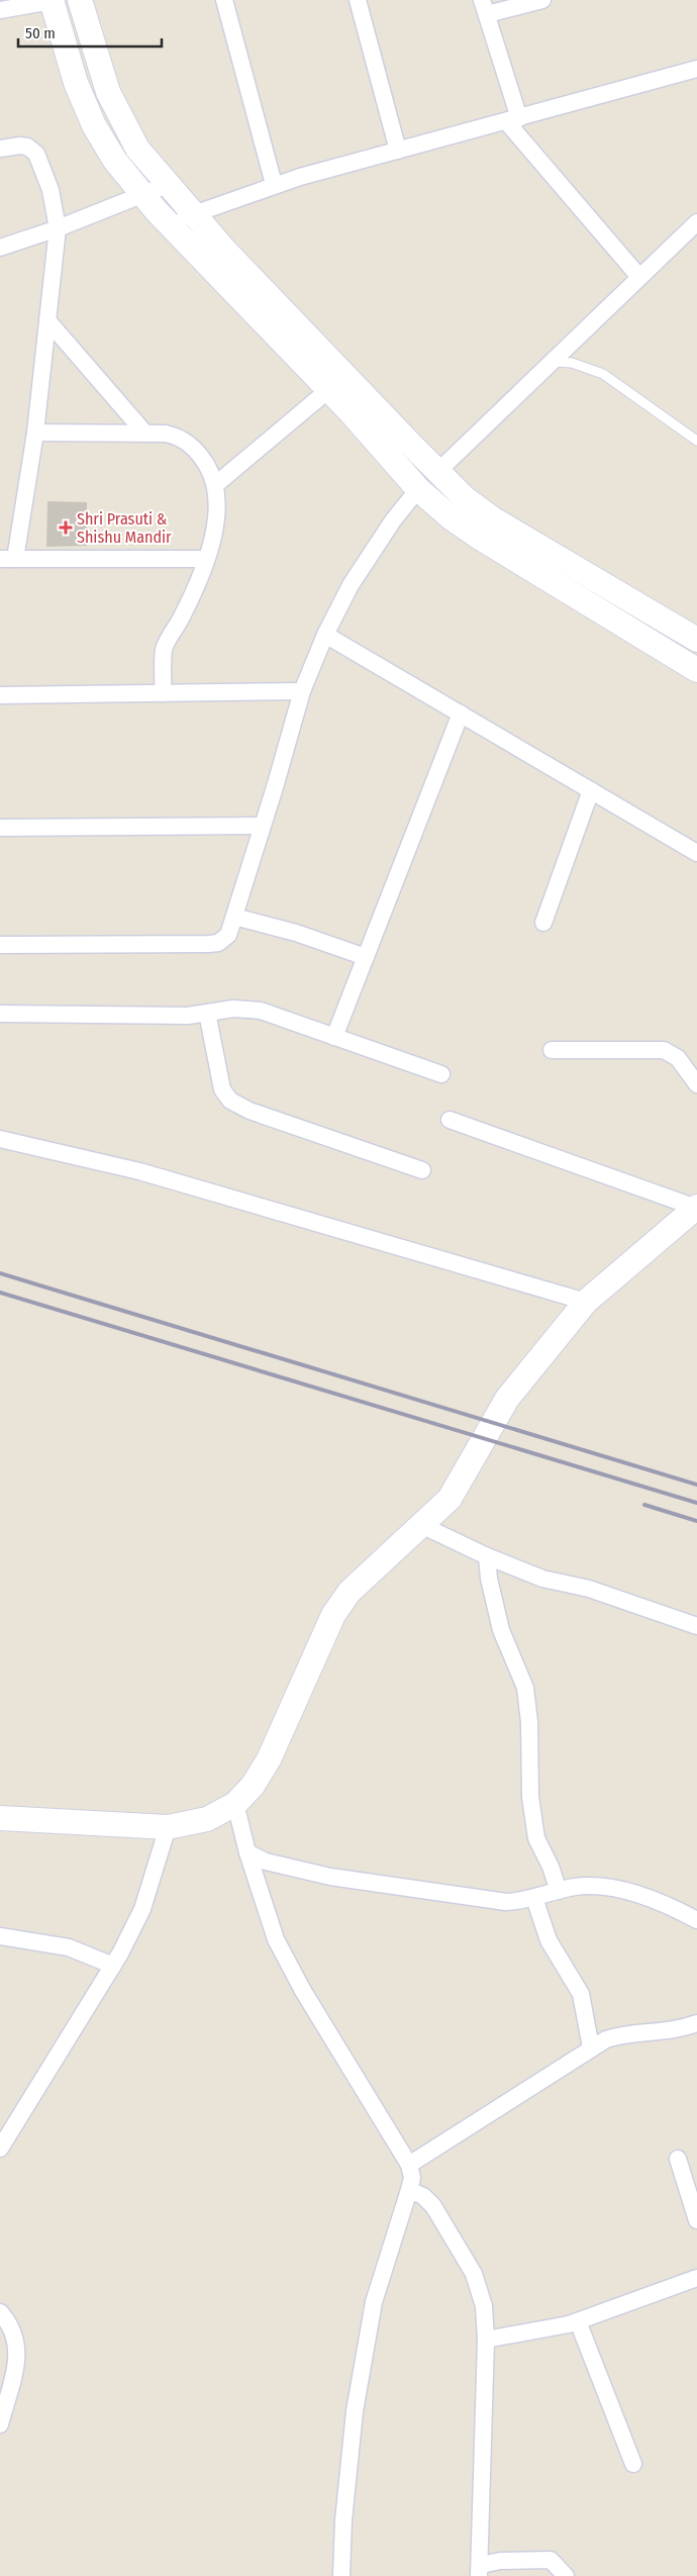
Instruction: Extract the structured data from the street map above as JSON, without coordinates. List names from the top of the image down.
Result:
{
  "places": {
    "health": ["Shri Prasuti & Shishu Mandir"]
  },
  "scale_bar": "50 m"
}
